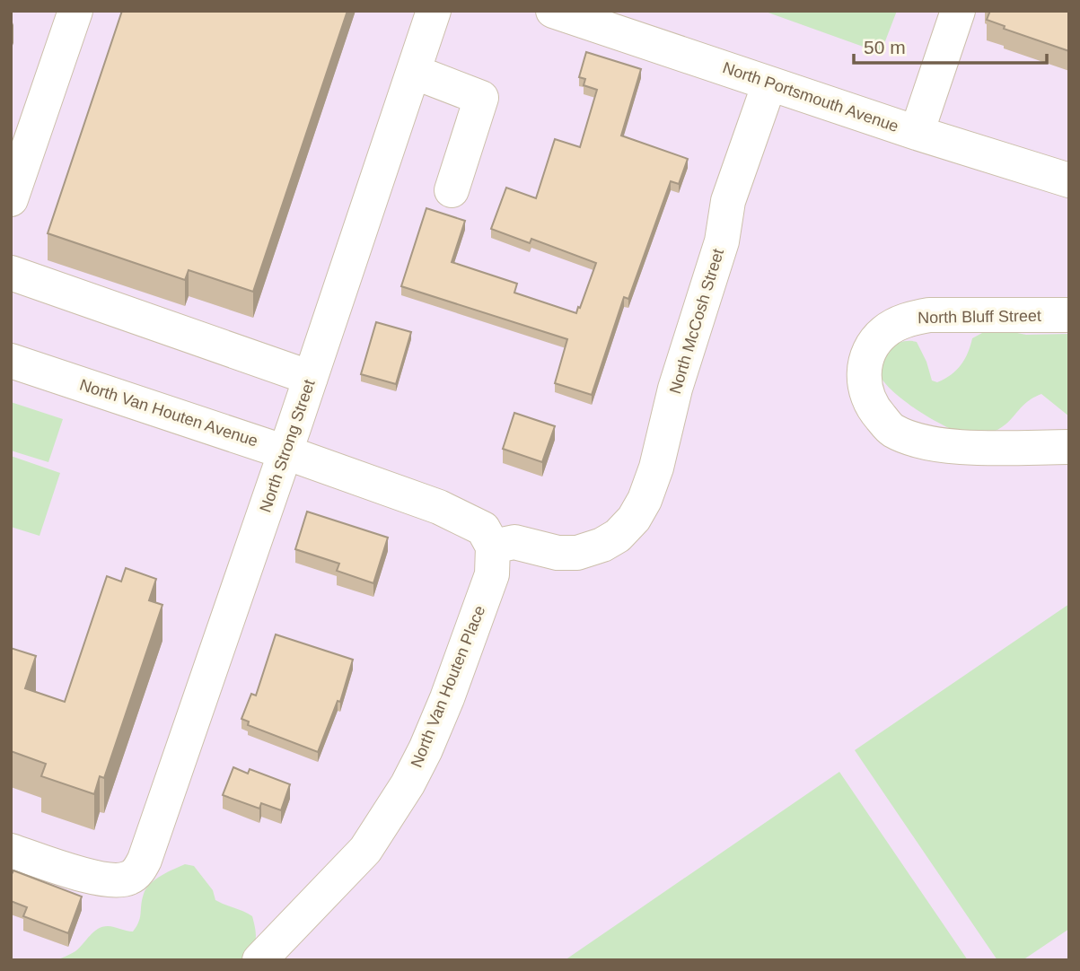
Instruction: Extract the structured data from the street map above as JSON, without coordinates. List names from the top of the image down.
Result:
{
  "streets": {
    "street": [
      "North Portsmouth Avenue",
      "North Bluff Street",
      "North McCosh Street",
      "North Van Houten Avenue",
      "North Strong Street",
      "North Van Houten Place"
    ]
  },
  "crossings": [
    ["North Portsmouth Avenue", "North McCosh Street"],
    ["North McCosh Street", "North Van Houten Avenue"],
    ["North McCosh Street", "North Van Houten Place"],
    ["North Van Houten Avenue", "North Strong Street"],
    ["North Van Houten Avenue", "North Van Houten Place"]
  ],
  "scale_bar": "50 m"
}
